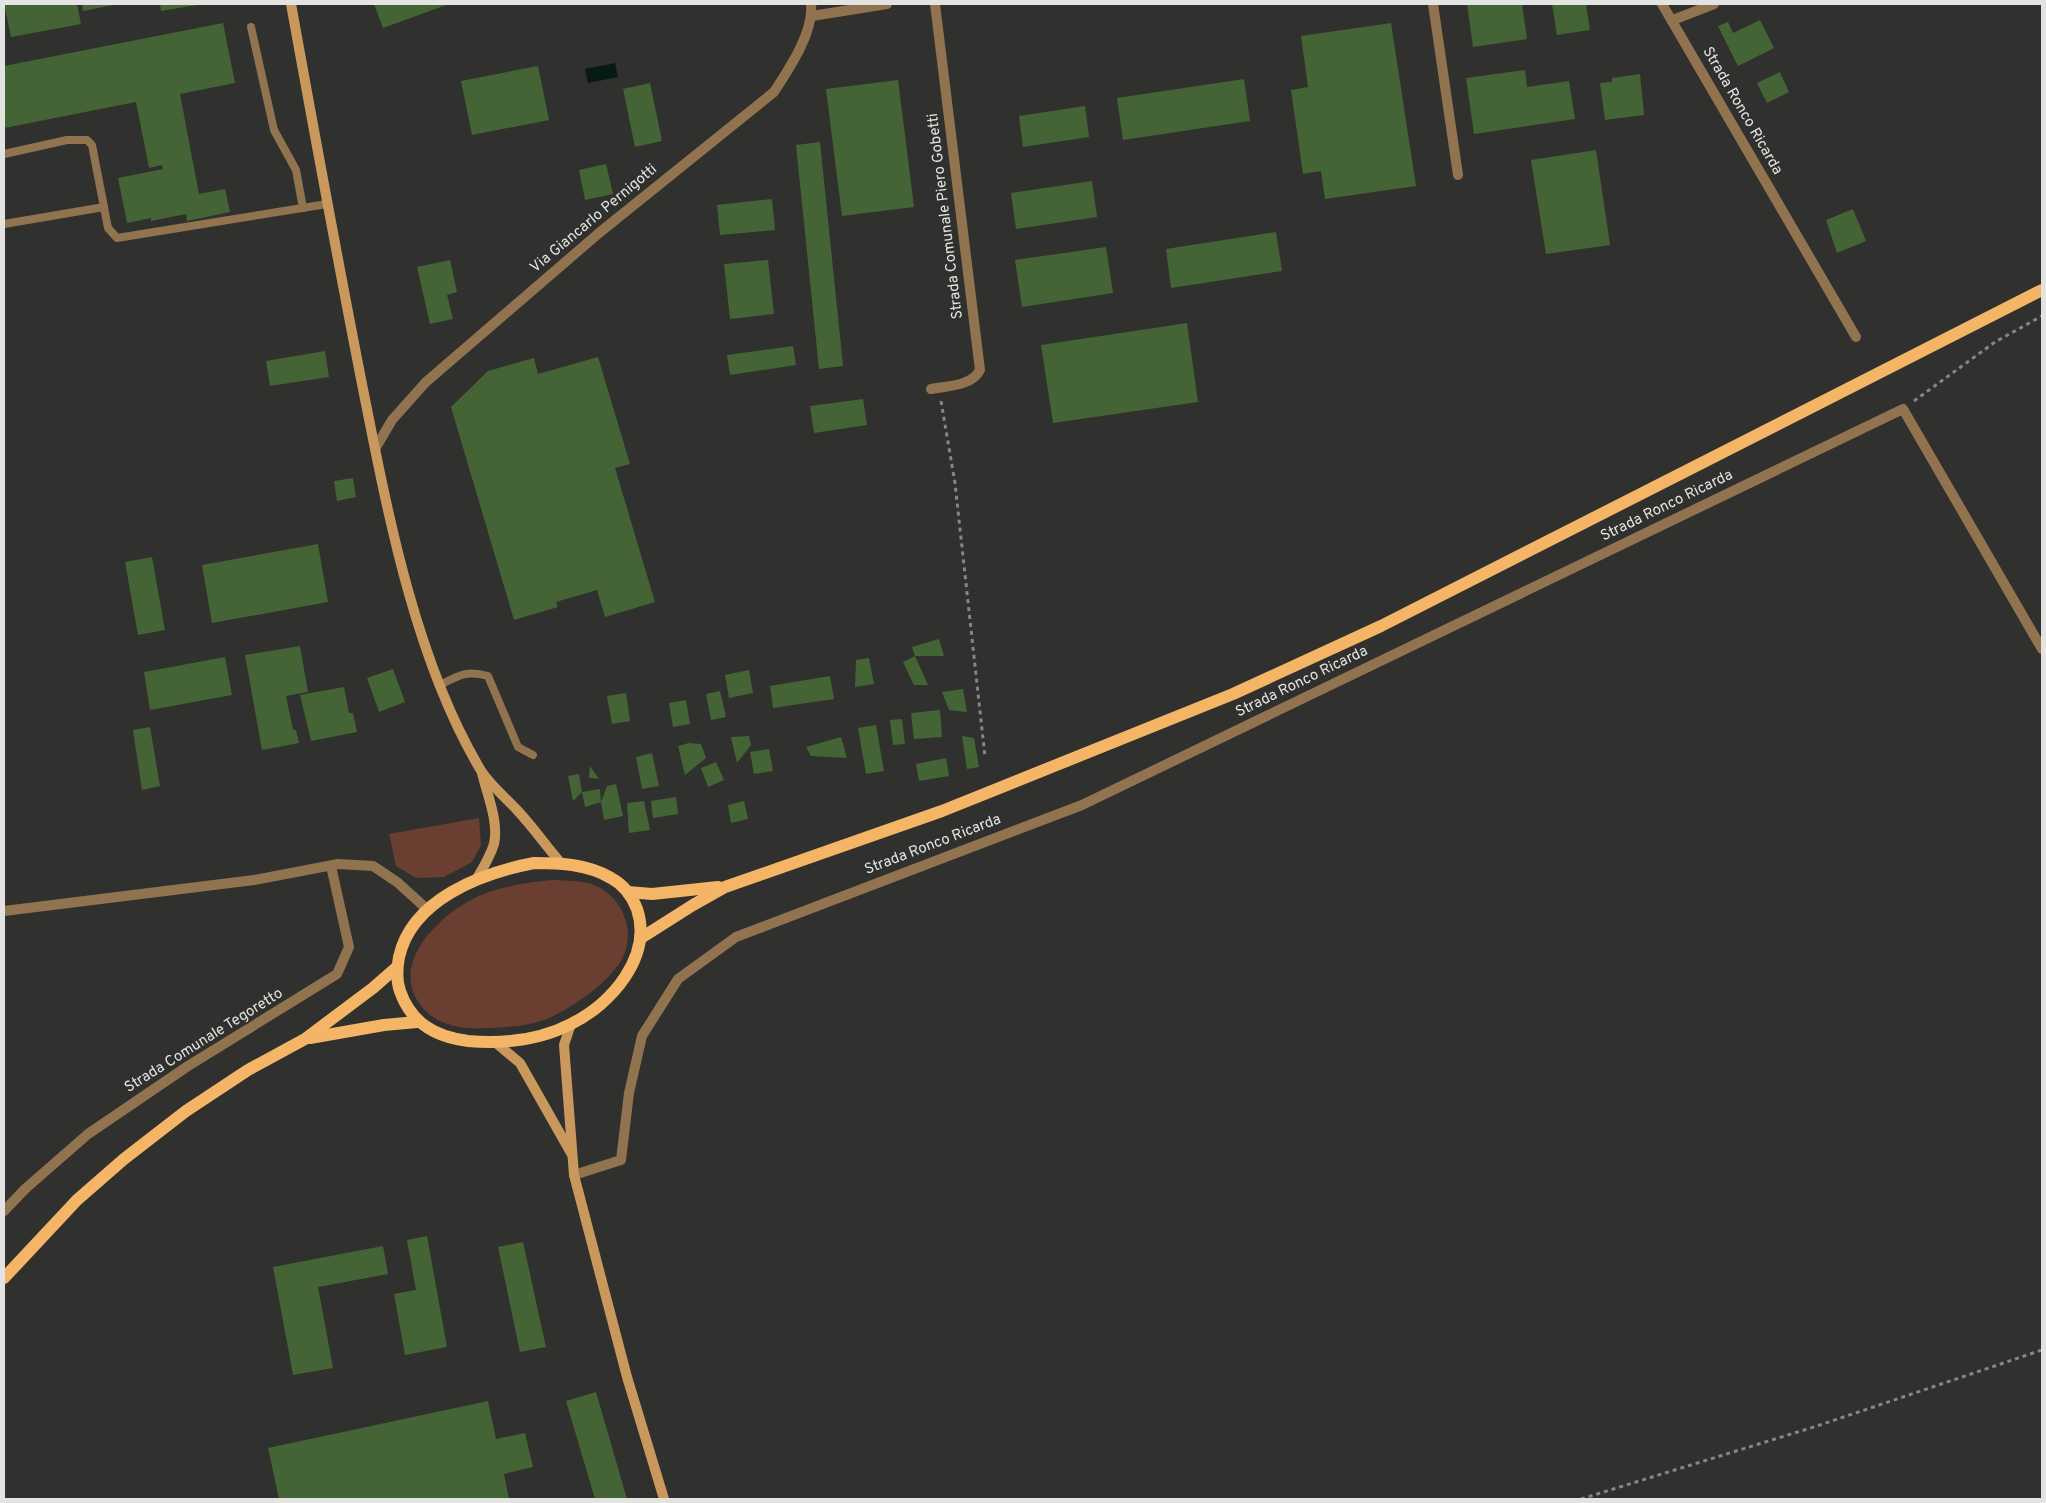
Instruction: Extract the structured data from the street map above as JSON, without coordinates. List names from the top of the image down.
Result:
{
  "streets": {
    "street": [
      "Strada Ronco Ricarda",
      "Strada Comunale Piero Gobetti",
      "Via Giancarlo Pernigotti",
      "Strada Comunale Tegoretto"
    ]
  }
}
